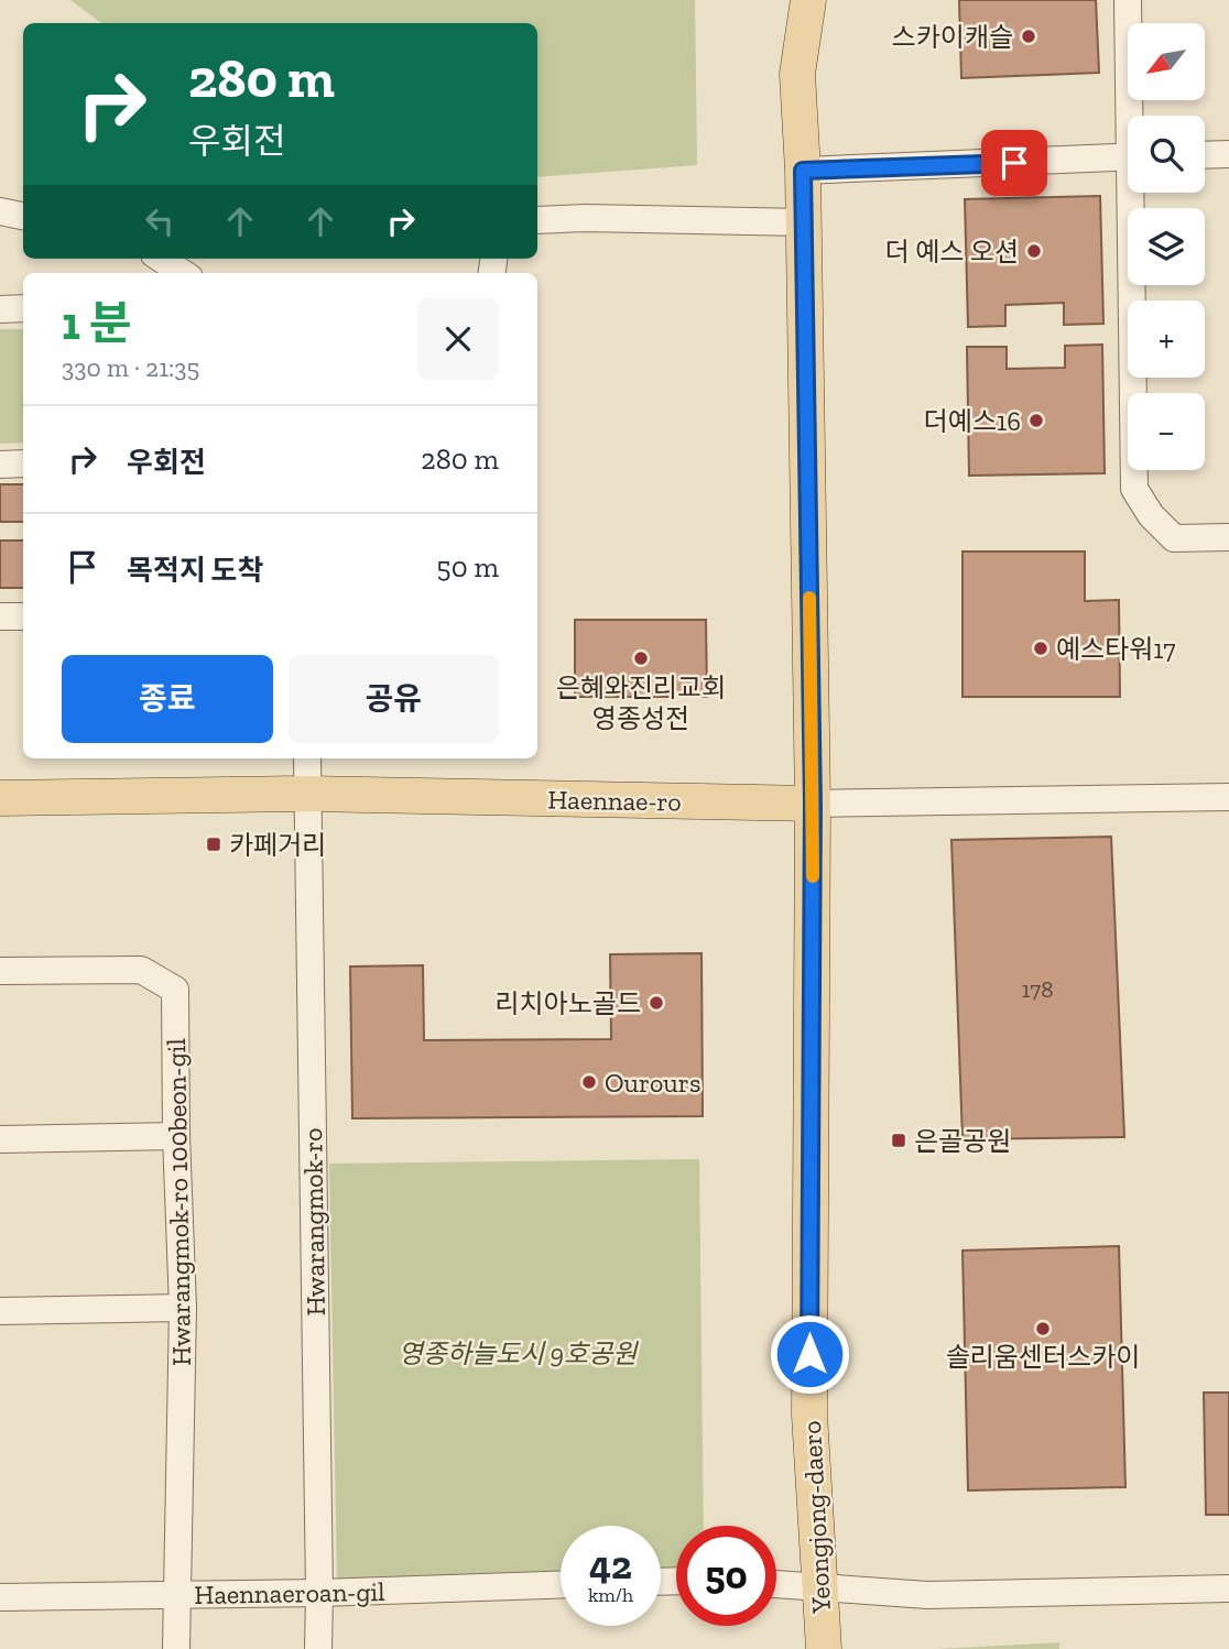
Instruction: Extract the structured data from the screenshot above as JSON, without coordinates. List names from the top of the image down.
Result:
{
  "streets": {
    "main road": ["Haennae-ro", "Yeongjong-daero"],
    "street": ["Hwarangmok-ro 100beon-gil", "Hwarangmok-ro", "Haennaeroan-gil"]
  },
  "crossings": [
    ["Haennae-ro", "Hwarangmok-ro"],
    ["Haennae-ro", "Yeongjong-daero"],
    ["Hwarangmok-ro 100beon-gil", "Haennaeroan-gil"],
    ["Hwarangmok-ro", "Haennaeroan-gil"]
  ],
  "parks": ["영종하늘도시 9호공원"],
  "places": {
    "other": [
      "스카이캐슬",
      "더 예스 오션",
      "더예스16",
      "예스타워17",
      "은혜와진리교회 영종성전",
      "리치아노골드",
      "Ourours",
      "솔리움센터스카이"
    ],
    "transit": ["카페거리", "은골공원"]
  },
  "house_numbers": ["178"],
  "north": "bottom left",
  "page": {
    "map_buttons": ["+", "−"],
    "turn": ["280 m", "우회전"],
    "heading": ["1 분", "330 m · 21:35"],
    "list": [
      {
        "name": "우회전",
        "value": "280 m"
      },
      {
        "name": "목적지 도착",
        "value": "50 m"
      }
    ],
    "buttons": ["종료", "공유"],
    "speed": "42 km/h",
    "limit": "50"
  }
}
